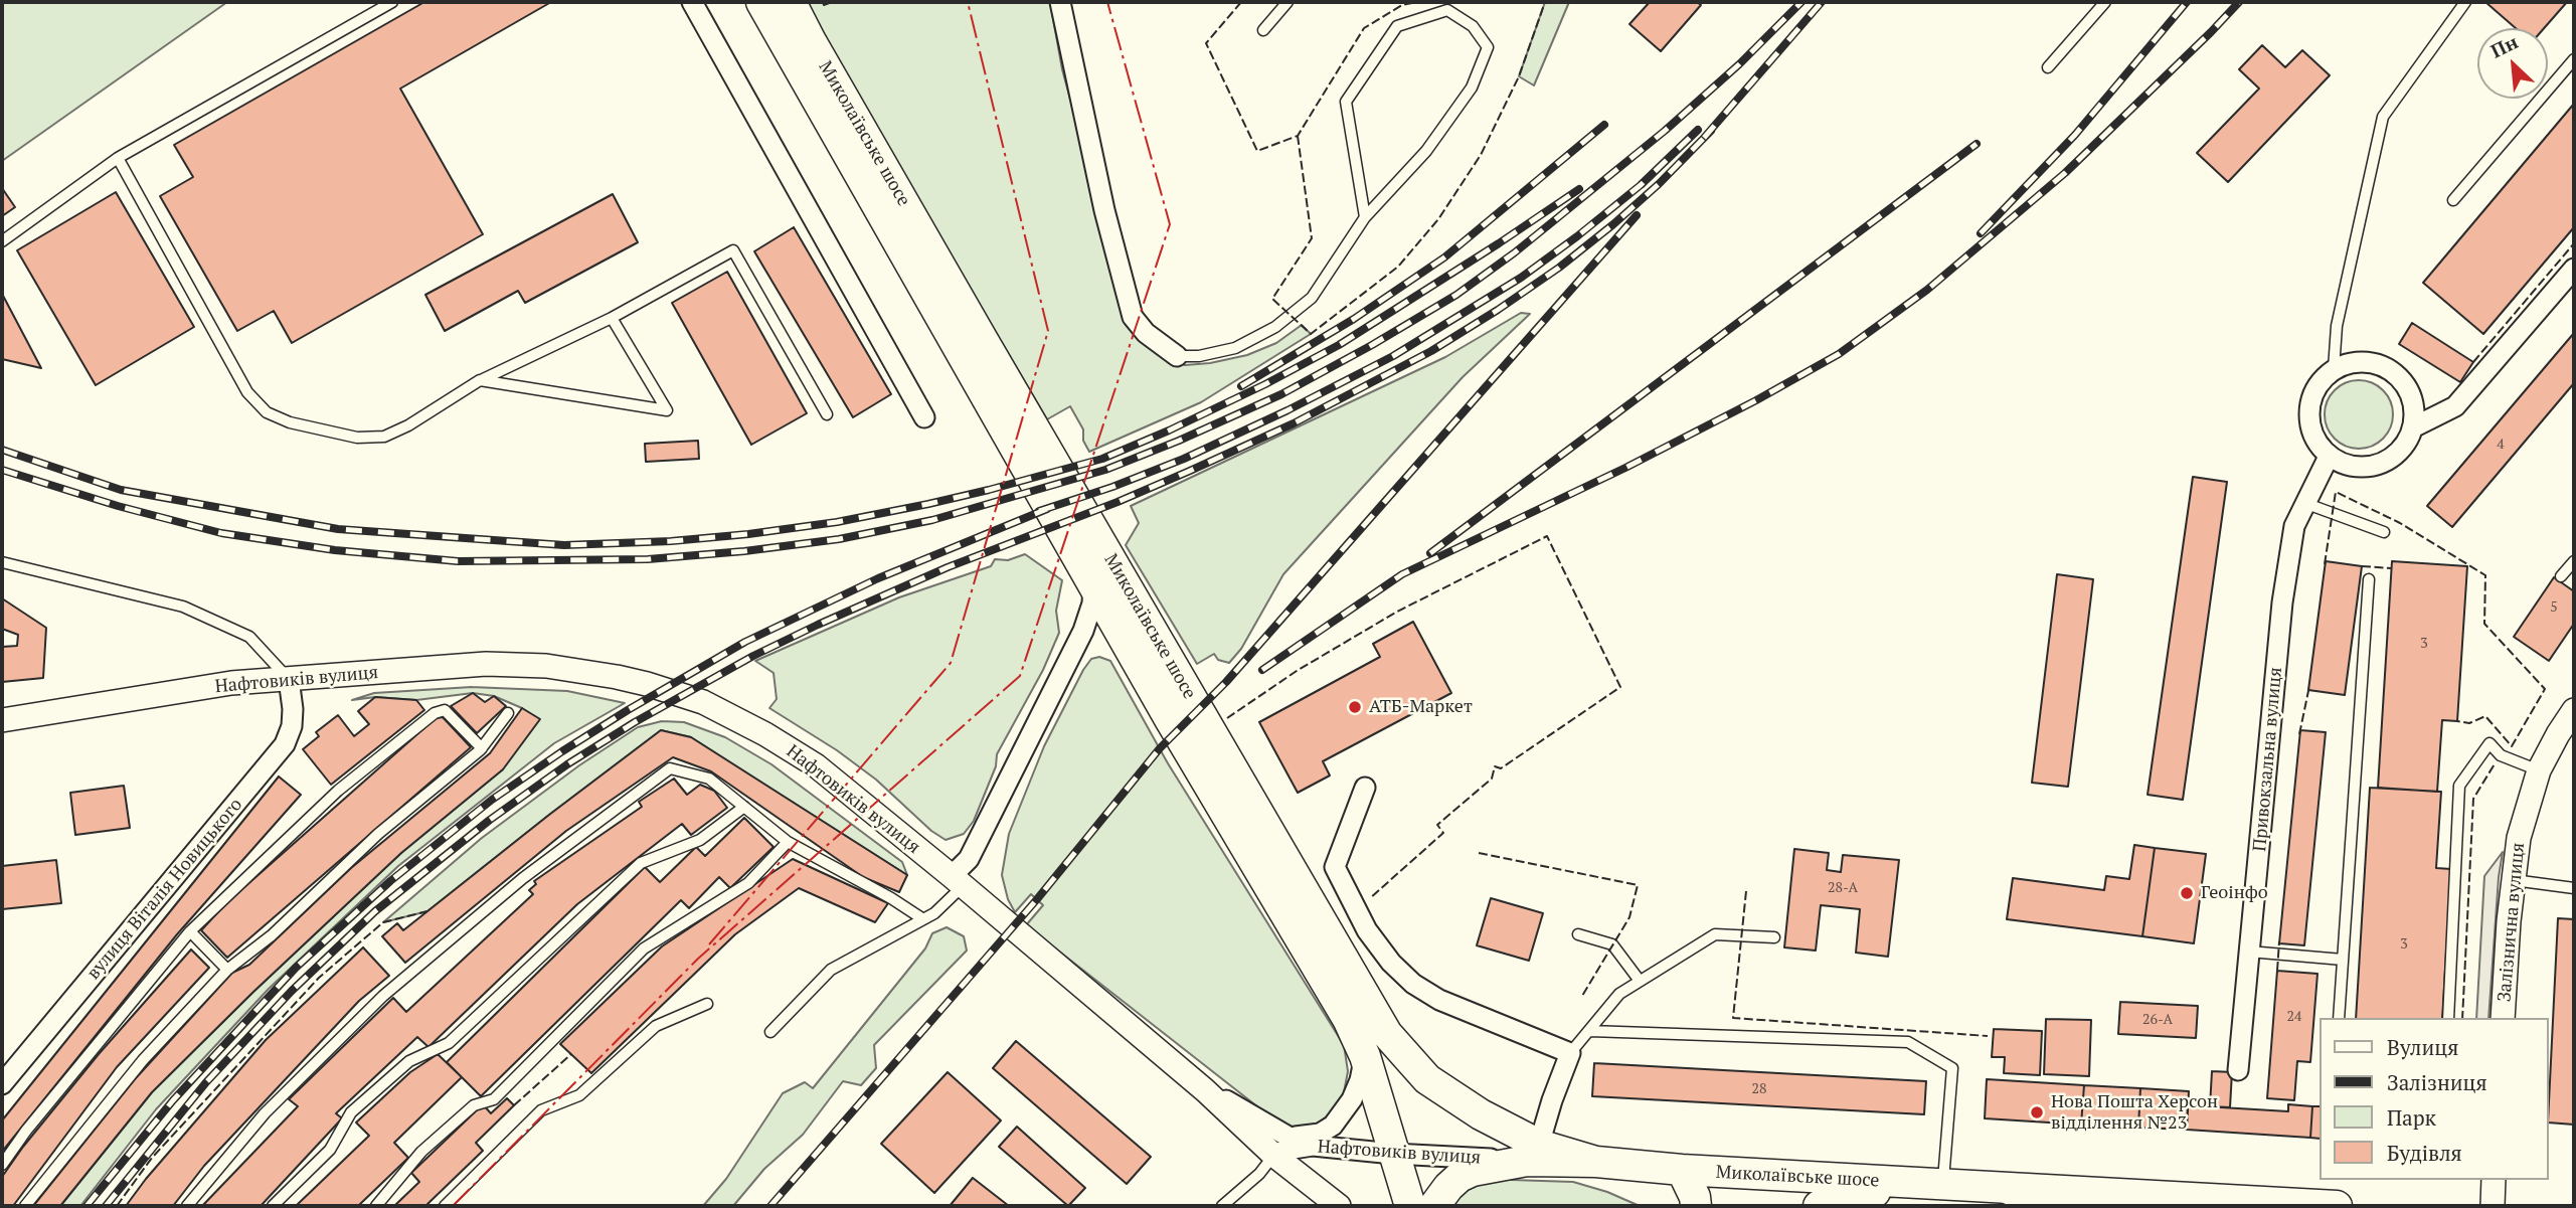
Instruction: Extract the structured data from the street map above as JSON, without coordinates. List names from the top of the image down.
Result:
{
  "streets": {
    "main road": ["Миколаївське шосе"],
    "street": [
      "Нафтовиків вулиця",
      "Привокзальна вулиця",
      "вулиця Віталія Новицького",
      "Залізнична вулиця"
    ]
  },
  "crossings": [
    ["Миколаївське шосе", "Нафтовиків вулиця"],
    ["Нафтовиків вулиця", "вулиця Віталія Новицького"]
  ],
  "places": ["АТБ-Маркет", "Геоінфо", "Нова Пошта Херсон відділення №23"],
  "house_numbers": [
    "4",
    "5",
    "3",
    "28-А",
    "3",
    "24",
    "26-А",
    "28"
  ],
  "legend": [
    "Вулиця",
    "Залізниця",
    "Парк",
    "Будівля"
  ],
  "north": "top left"
}
